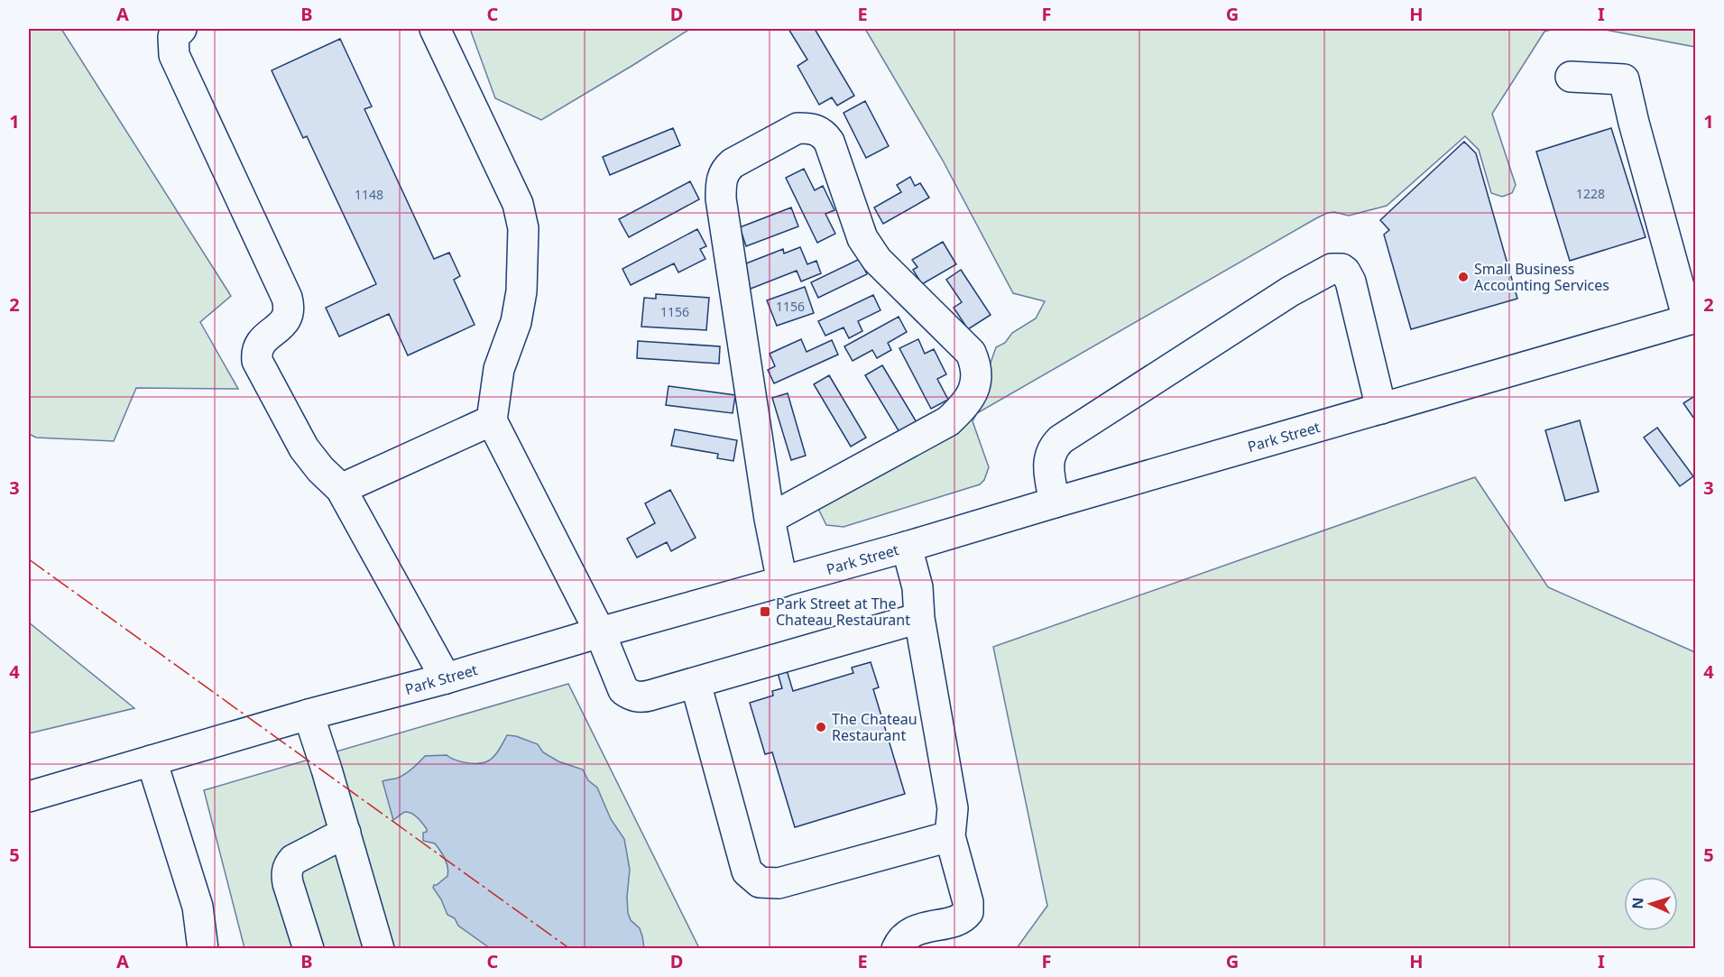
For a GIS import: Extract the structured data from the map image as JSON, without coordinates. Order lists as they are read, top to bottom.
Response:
{
  "streets": {
    "main road": ["Park Street"]
  },
  "places": {
    "other": ["Small Business Accounting Services", "The Chateau Restaurant"],
    "transit": ["Park Street at The Chateau Restaurant"]
  },
  "house_numbers": [
    "1228",
    "1148",
    "1156",
    "1156"
  ],
  "north": "left",
  "grid": {
    "columns": [
      "A",
      "B",
      "C",
      "D",
      "E",
      "F",
      "G",
      "H",
      "I"
    ],
    "rows": [
      "1",
      "2",
      "3",
      "4",
      "5"
    ]
  }
}
